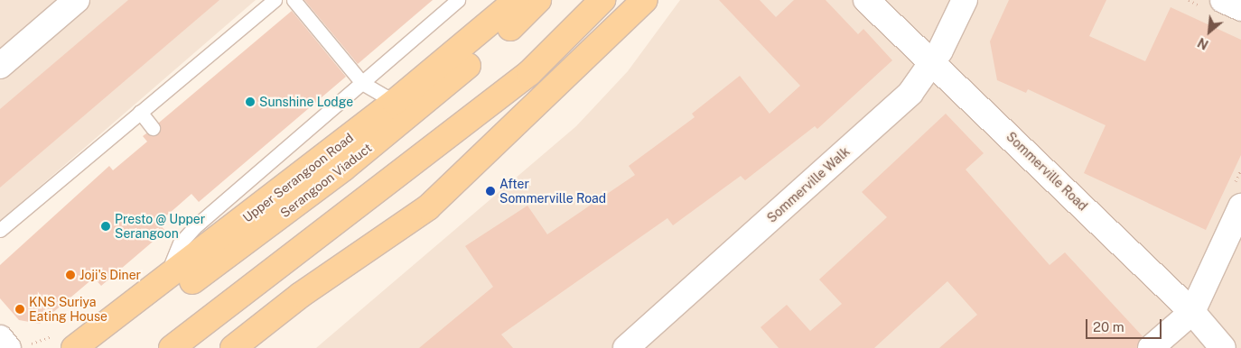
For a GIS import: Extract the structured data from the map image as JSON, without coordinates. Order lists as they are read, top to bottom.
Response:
{
  "streets": {
    "main road": ["Upper Serangoon Road", "Serangoon Viaduct"],
    "street": ["Sommerville Road", "Sommerville Walk"]
  },
  "crossings": [
    ["Sommerville Road", "Sommerville Walk"]
  ],
  "places": [
    "Sunshine Lodge",
    "After Sommerville Road",
    "Presto @ Upper Serangoon",
    "Joji's Diner",
    "KNS Suriya Eating House"
  ],
  "scale_bar": "20 m",
  "north": "bottom left"
}
